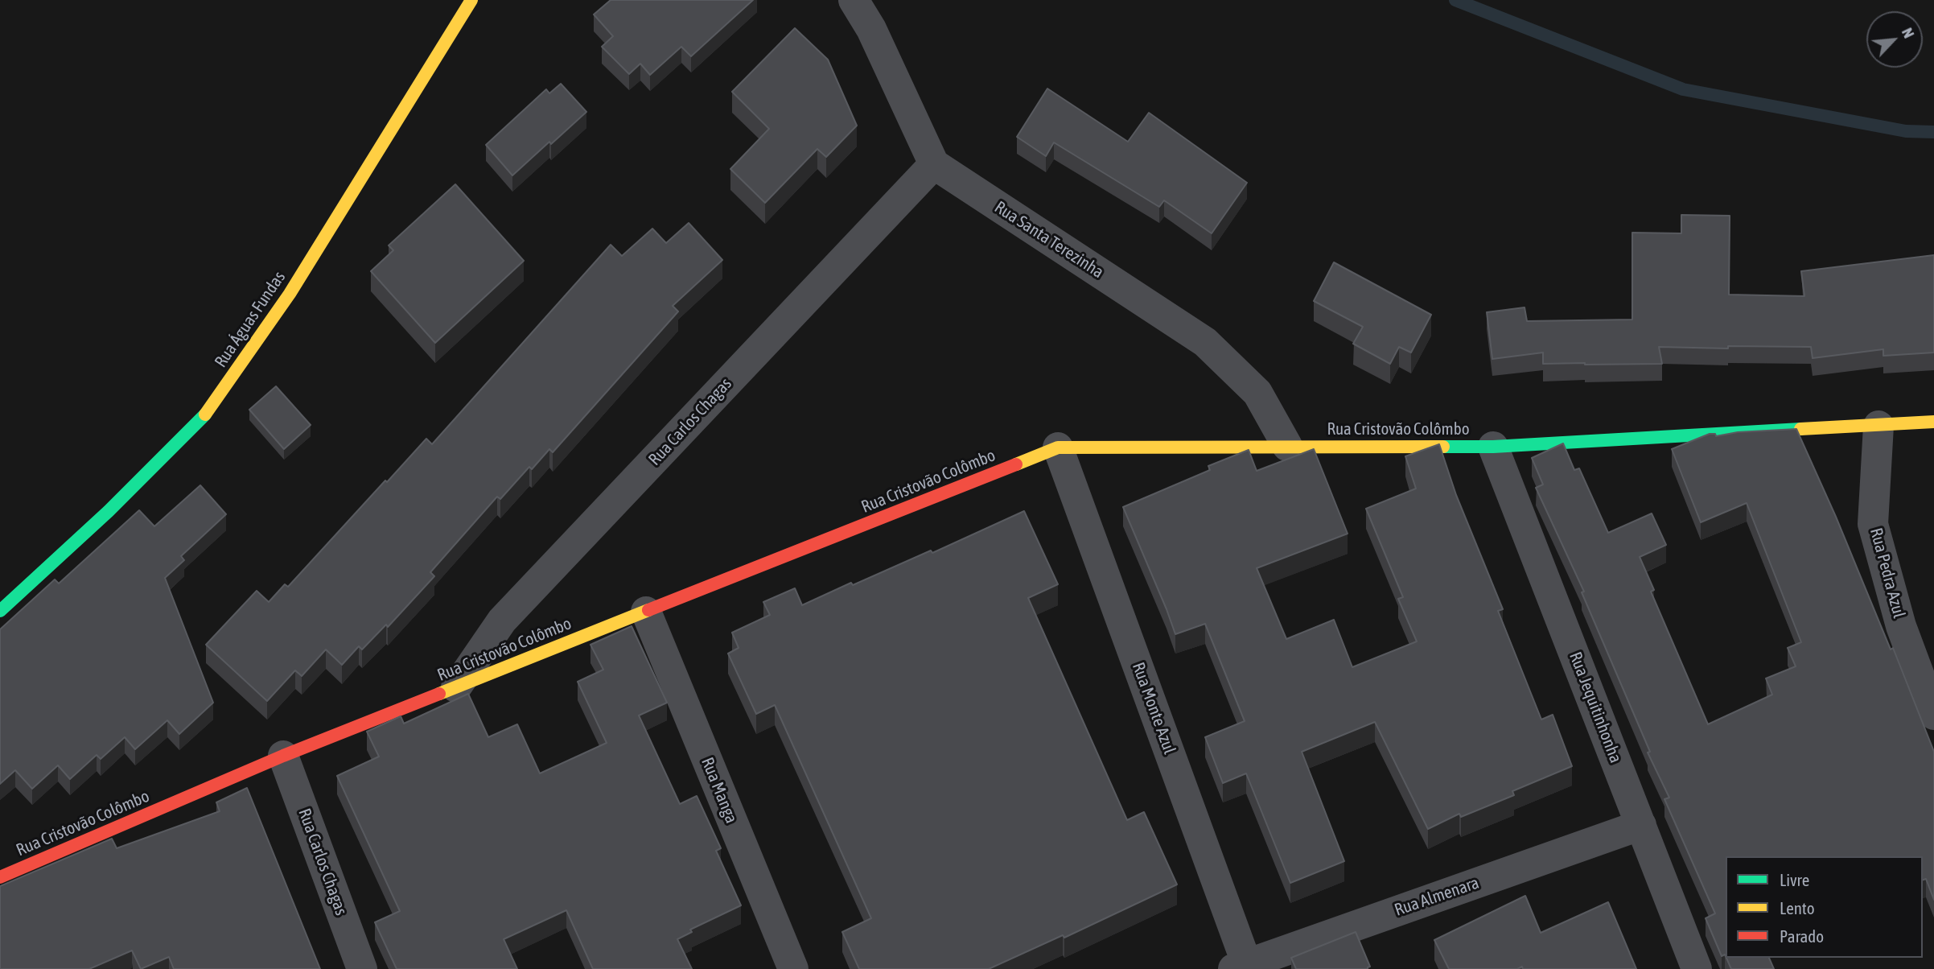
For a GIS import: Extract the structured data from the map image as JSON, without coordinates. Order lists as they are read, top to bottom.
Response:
{
  "streets": {
    "street": [
      "Rua Santa Terezinha",
      "Rua Águas Fundas",
      "Rua Carlos Chagas",
      "Rua Cristovão Colômbo",
      "Rua Pedra Azul",
      "Rua Jequitinhonha",
      "Rua Monte Azul",
      "Rua Manga",
      "Rua Almenara"
    ]
  },
  "crossings": [
    ["Rua Santa Terezinha", "Rua Carlos Chagas"],
    ["Rua Santa Terezinha", "Rua Cristovão Colômbo"],
    ["Rua Carlos Chagas", "Rua Cristovão Colômbo"],
    ["Rua Cristovão Colômbo", "Rua Pedra Azul"],
    ["Rua Cristovão Colômbo", "Rua Jequitinhonha"],
    ["Rua Cristovão Colômbo", "Rua Monte Azul"],
    ["Rua Cristovão Colômbo", "Rua Manga"],
    ["Rua Jequitinhonha", "Rua Almenara"],
    ["Rua Monte Azul", "Rua Almenara"]
  ],
  "legend": ["Livre", "Lento", "Parado"],
  "north": "top right"
}
